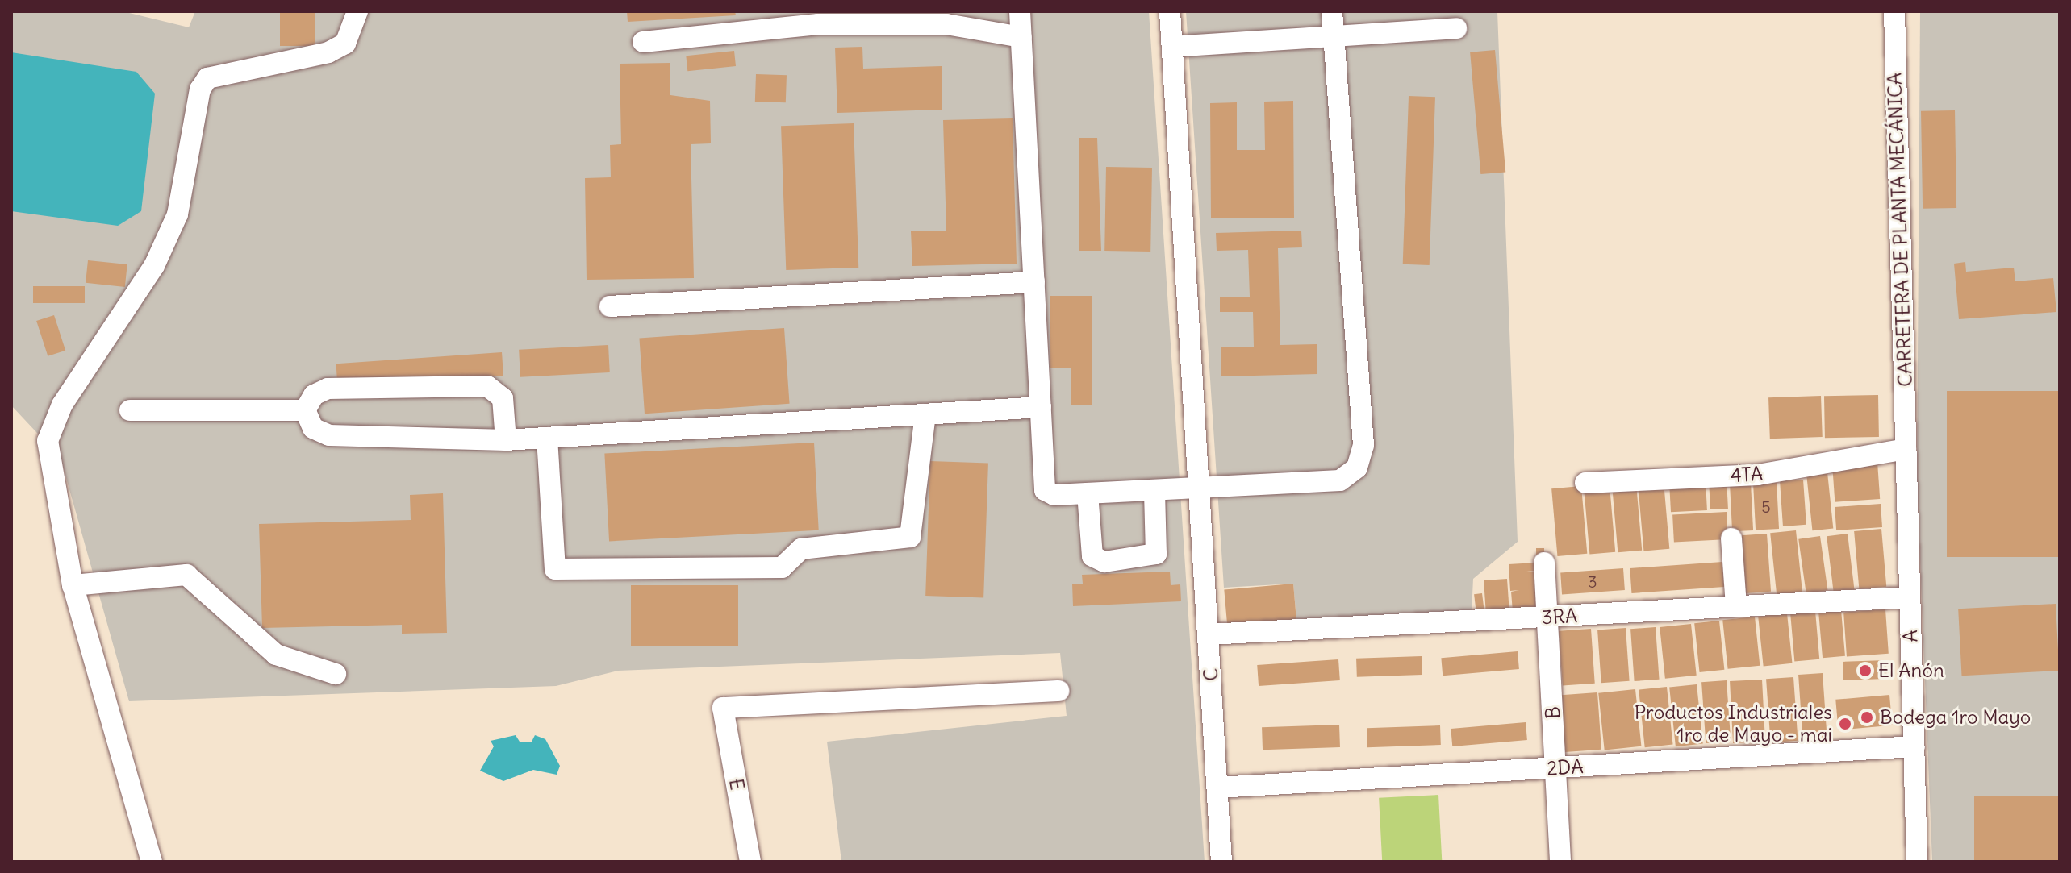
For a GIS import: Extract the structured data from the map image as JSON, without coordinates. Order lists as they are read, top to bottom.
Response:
{
  "streets": {
    "street": [
      "CARRETERA DE PLANTA MECÁNICA",
      "4TA",
      "3RA",
      "A",
      "C",
      "B",
      "2DA",
      "E"
    ]
  },
  "crossings": [
    ["CARRETERA DE PLANTA MECÁNICA", "4TA"],
    ["CARRETERA DE PLANTA MECÁNICA", "A"],
    ["4TA", "A"],
    ["3RA", "A"],
    ["3RA", "C"],
    ["3RA", "B"],
    ["A", "2DA"],
    ["C", "2DA"],
    ["B", "2DA"]
  ],
  "places": ["El Anón", "Bodega 1ro Mayo", "Productos Industriales 1ro de Mayo - mai"],
  "house_numbers": ["5", "3"]
}
